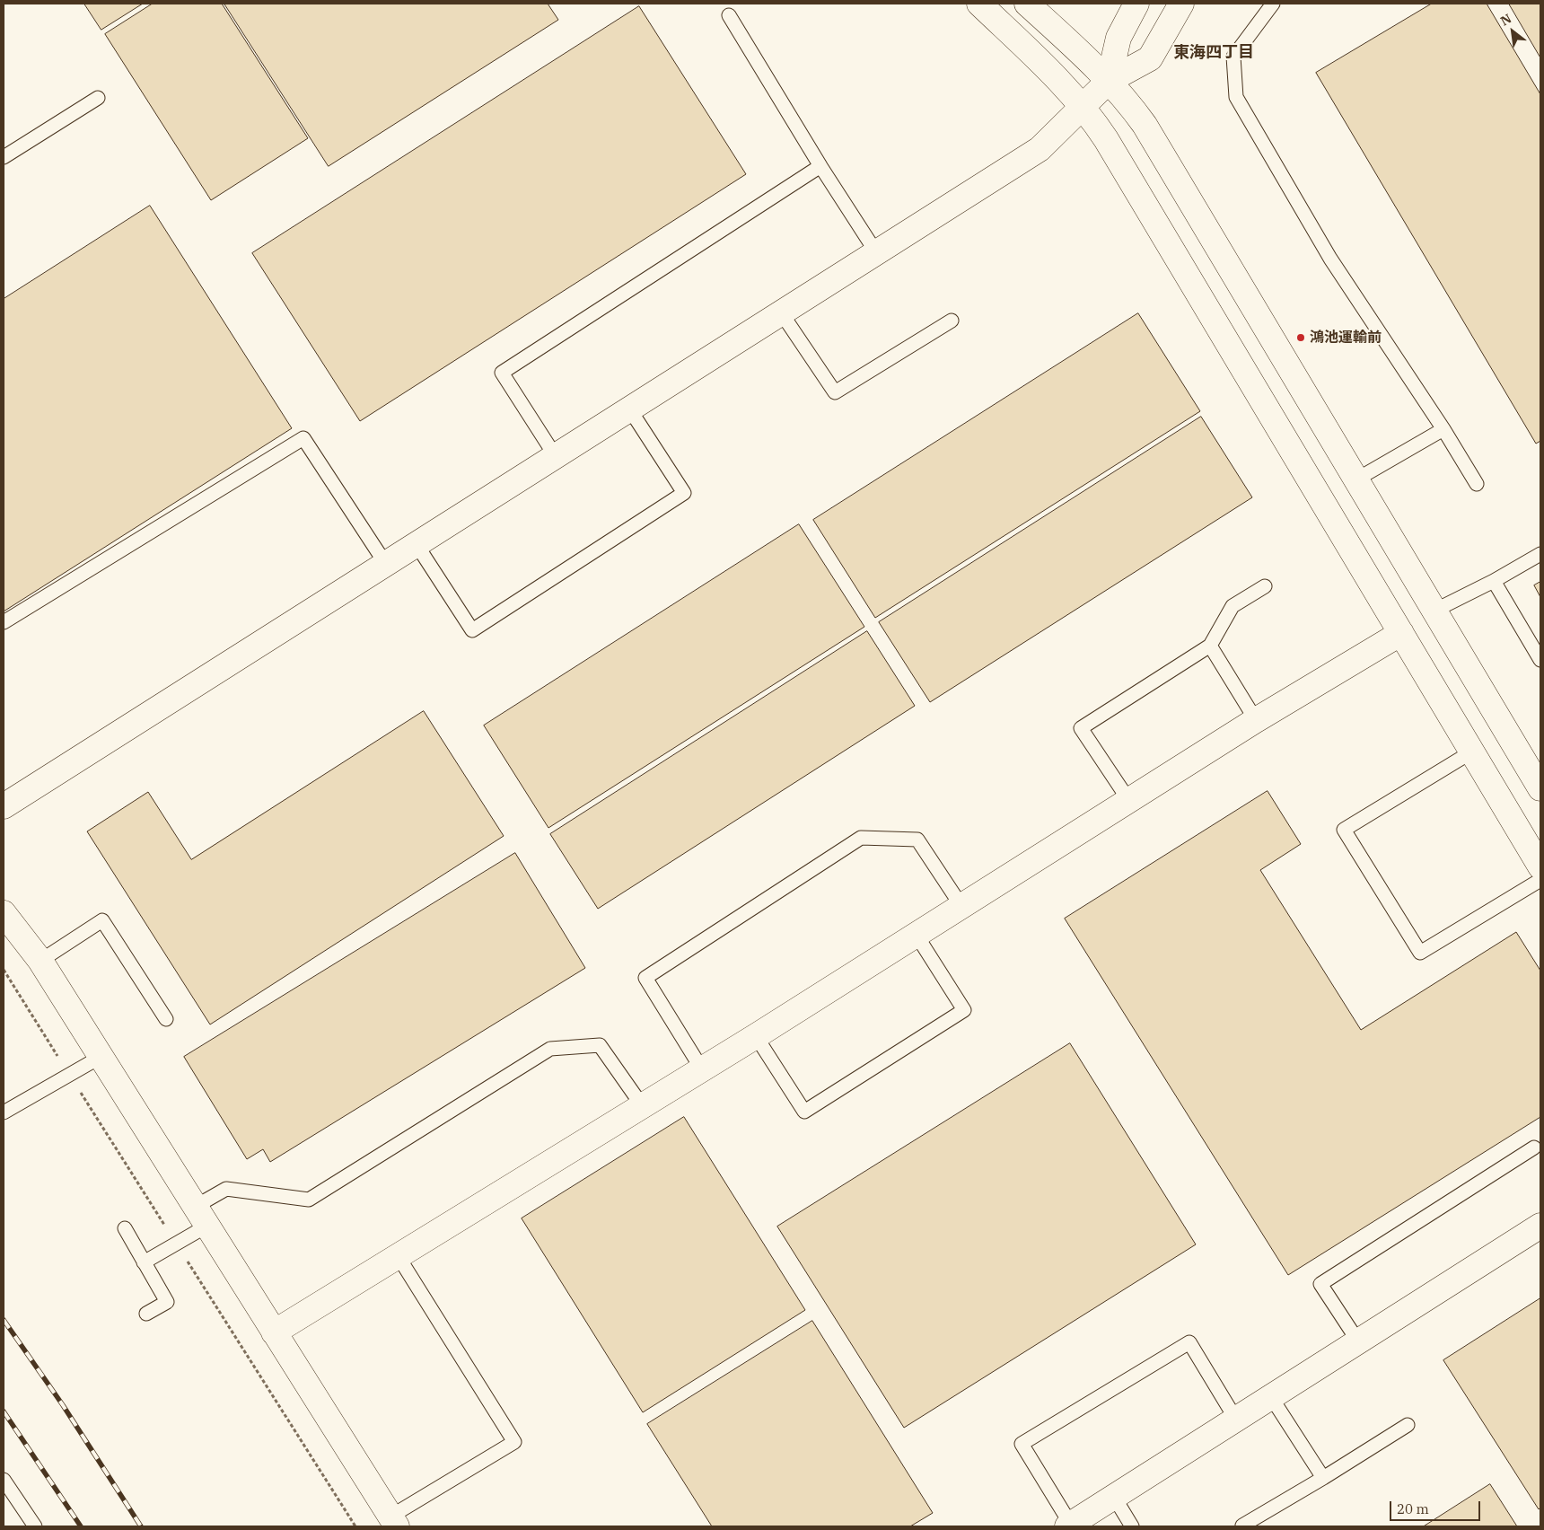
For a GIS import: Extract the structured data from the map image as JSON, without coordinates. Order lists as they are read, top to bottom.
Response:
{
  "districts": ["東海四丁目"],
  "places": ["鴻池運輸前"],
  "scale_bar": "20 m",
  "north": "top left"
}
